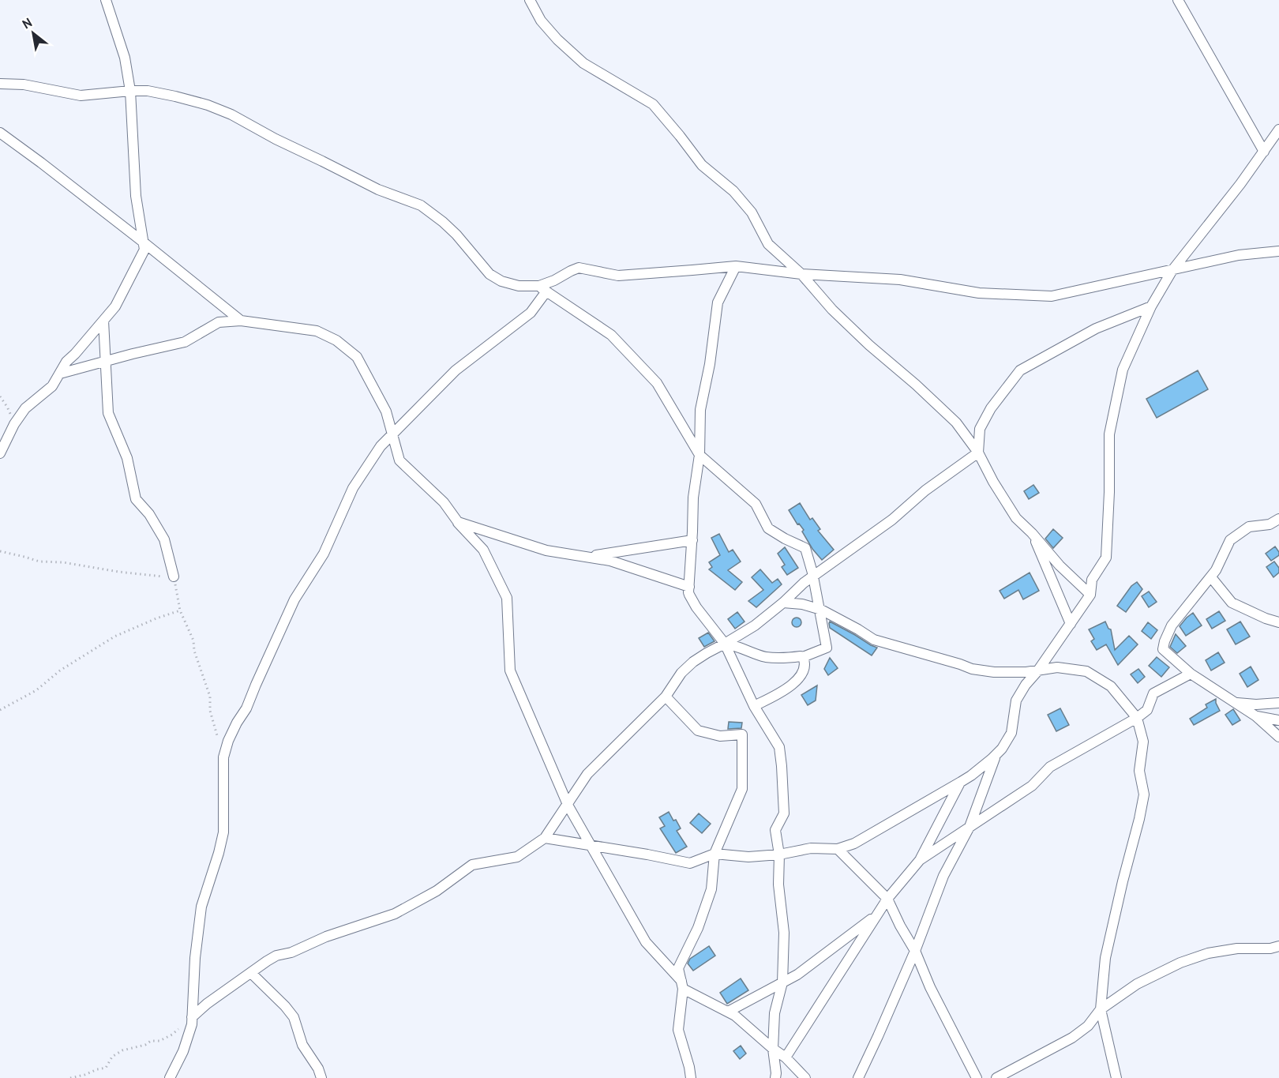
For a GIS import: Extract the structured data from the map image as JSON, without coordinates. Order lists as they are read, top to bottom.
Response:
{
  "north": "top left"
}
